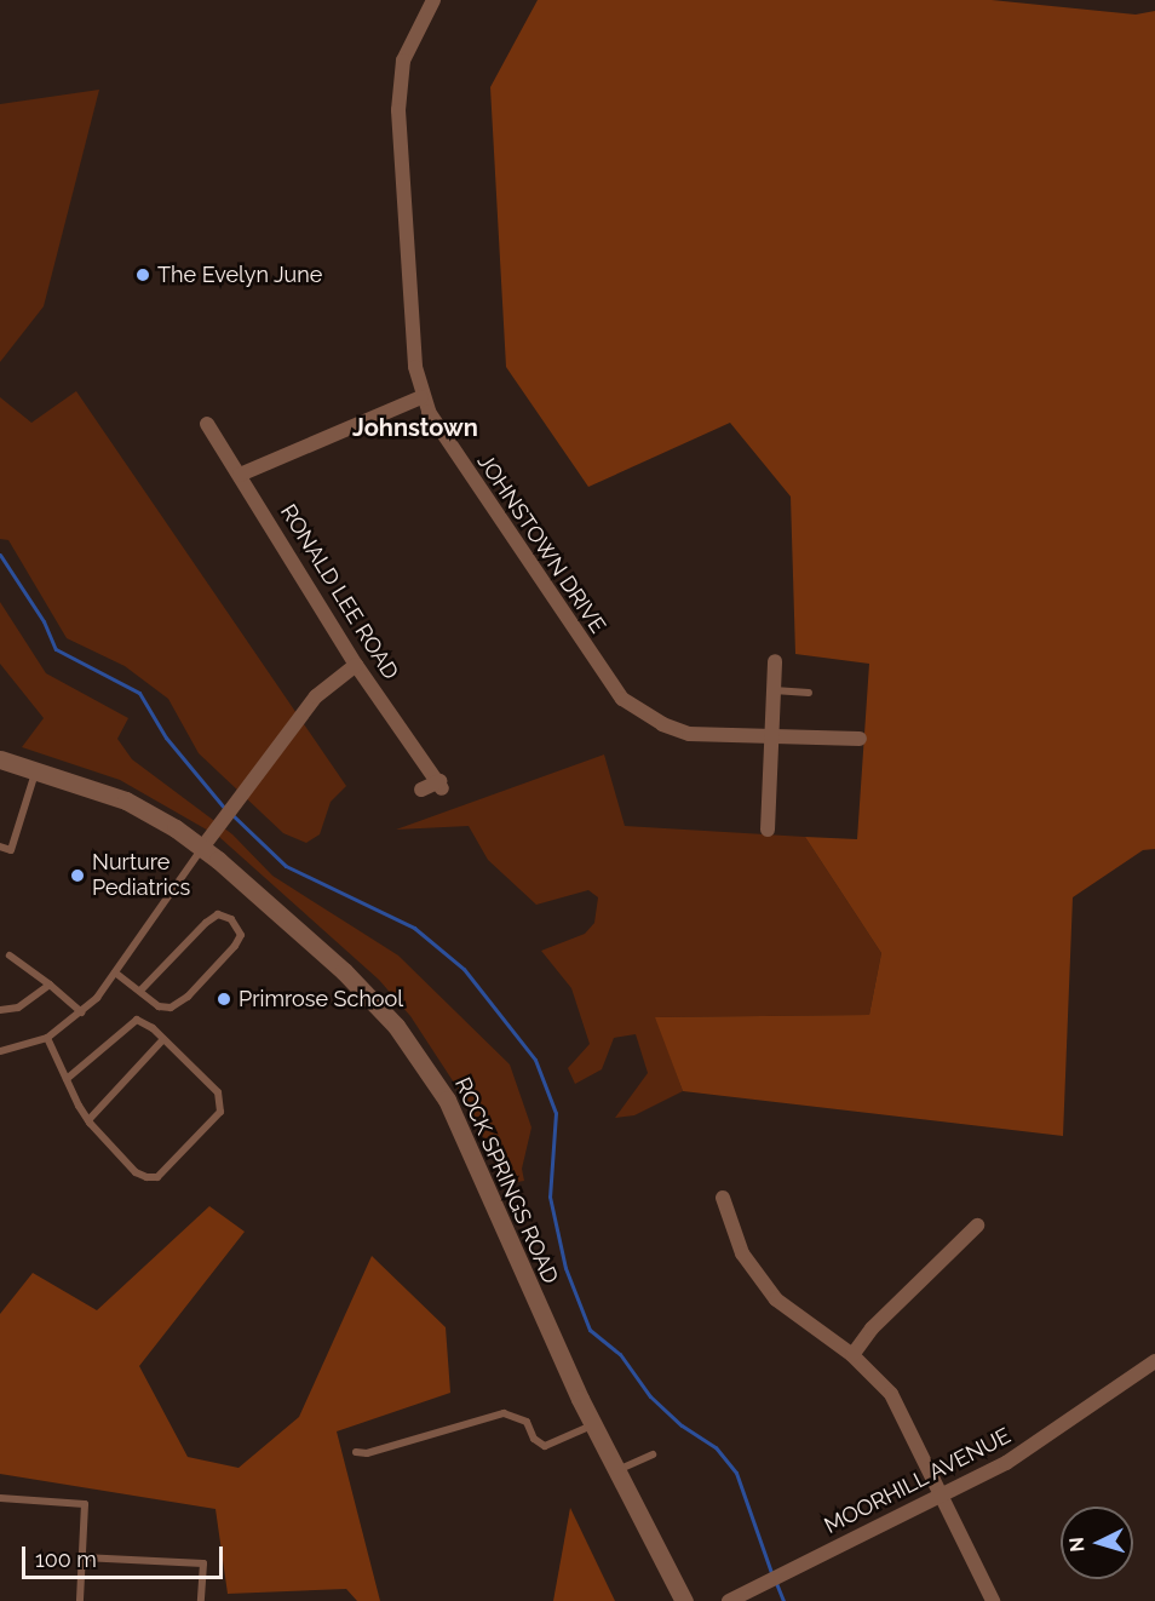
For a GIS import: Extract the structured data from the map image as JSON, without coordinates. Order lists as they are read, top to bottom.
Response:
{
  "streets": {
    "street": [
      "JOHNSTOWN DRIVE",
      "RONALD LEE ROAD",
      "ROCK SPRINGS ROAD",
      "MOORHILL AVENUE"
    ]
  },
  "districts": ["Johnstown"],
  "places": ["The Evelyn June", "Nurture Pediatrics", "Primrose School"],
  "scale_bar": "100 m",
  "north": "left"
}
